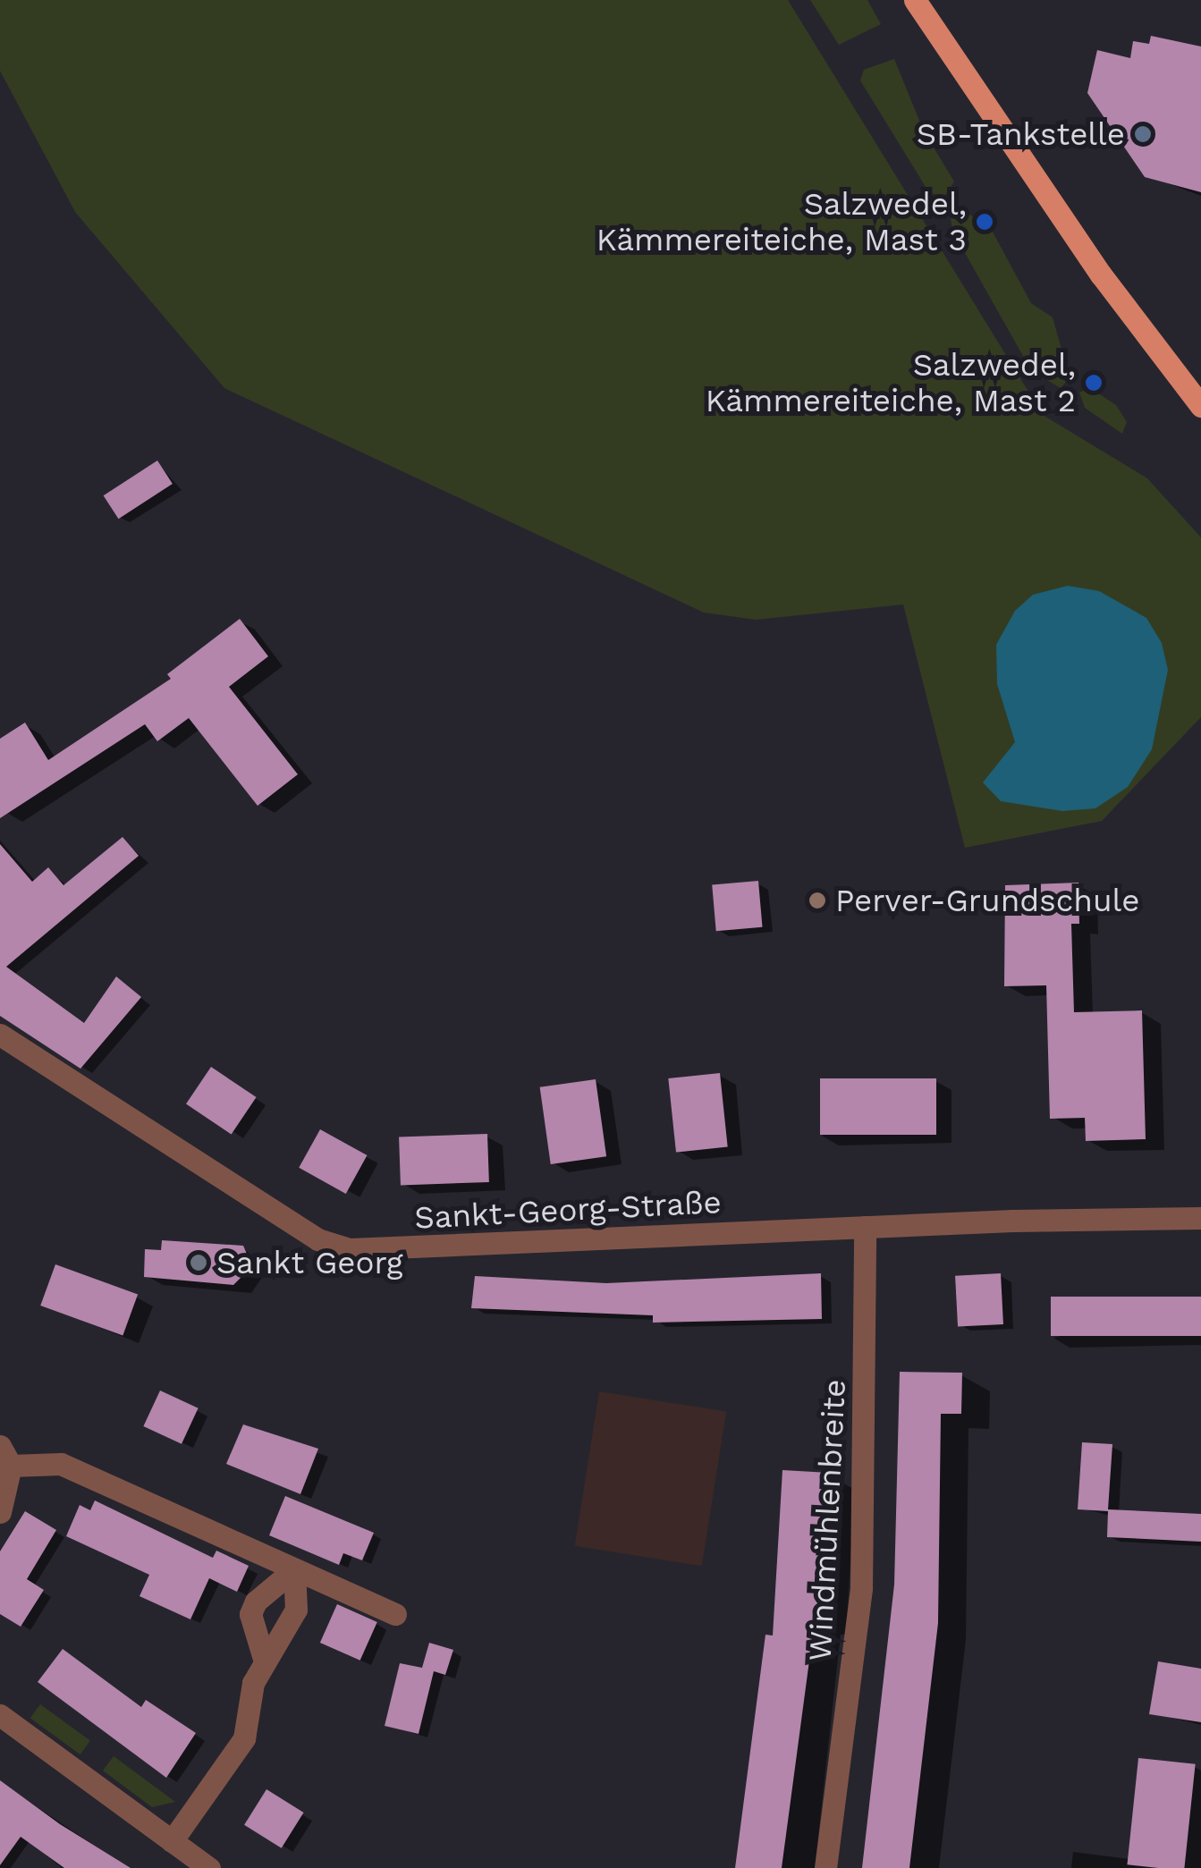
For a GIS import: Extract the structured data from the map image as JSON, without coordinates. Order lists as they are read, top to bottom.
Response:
{
  "streets": {
    "street": ["Sankt-Georg-Straße", "Windmühlenbreite"]
  },
  "crossings": [
    ["Sankt-Georg-Straße", "Windmühlenbreite"]
  ],
  "places": [
    "SB-Tankstelle",
    "Salzwedel, Kämmereiteiche, Mast 3",
    "Salzwedel, Kämmereiteiche, Mast 2",
    "Perver-Grundschule",
    "Sankt Georg"
  ]
}
